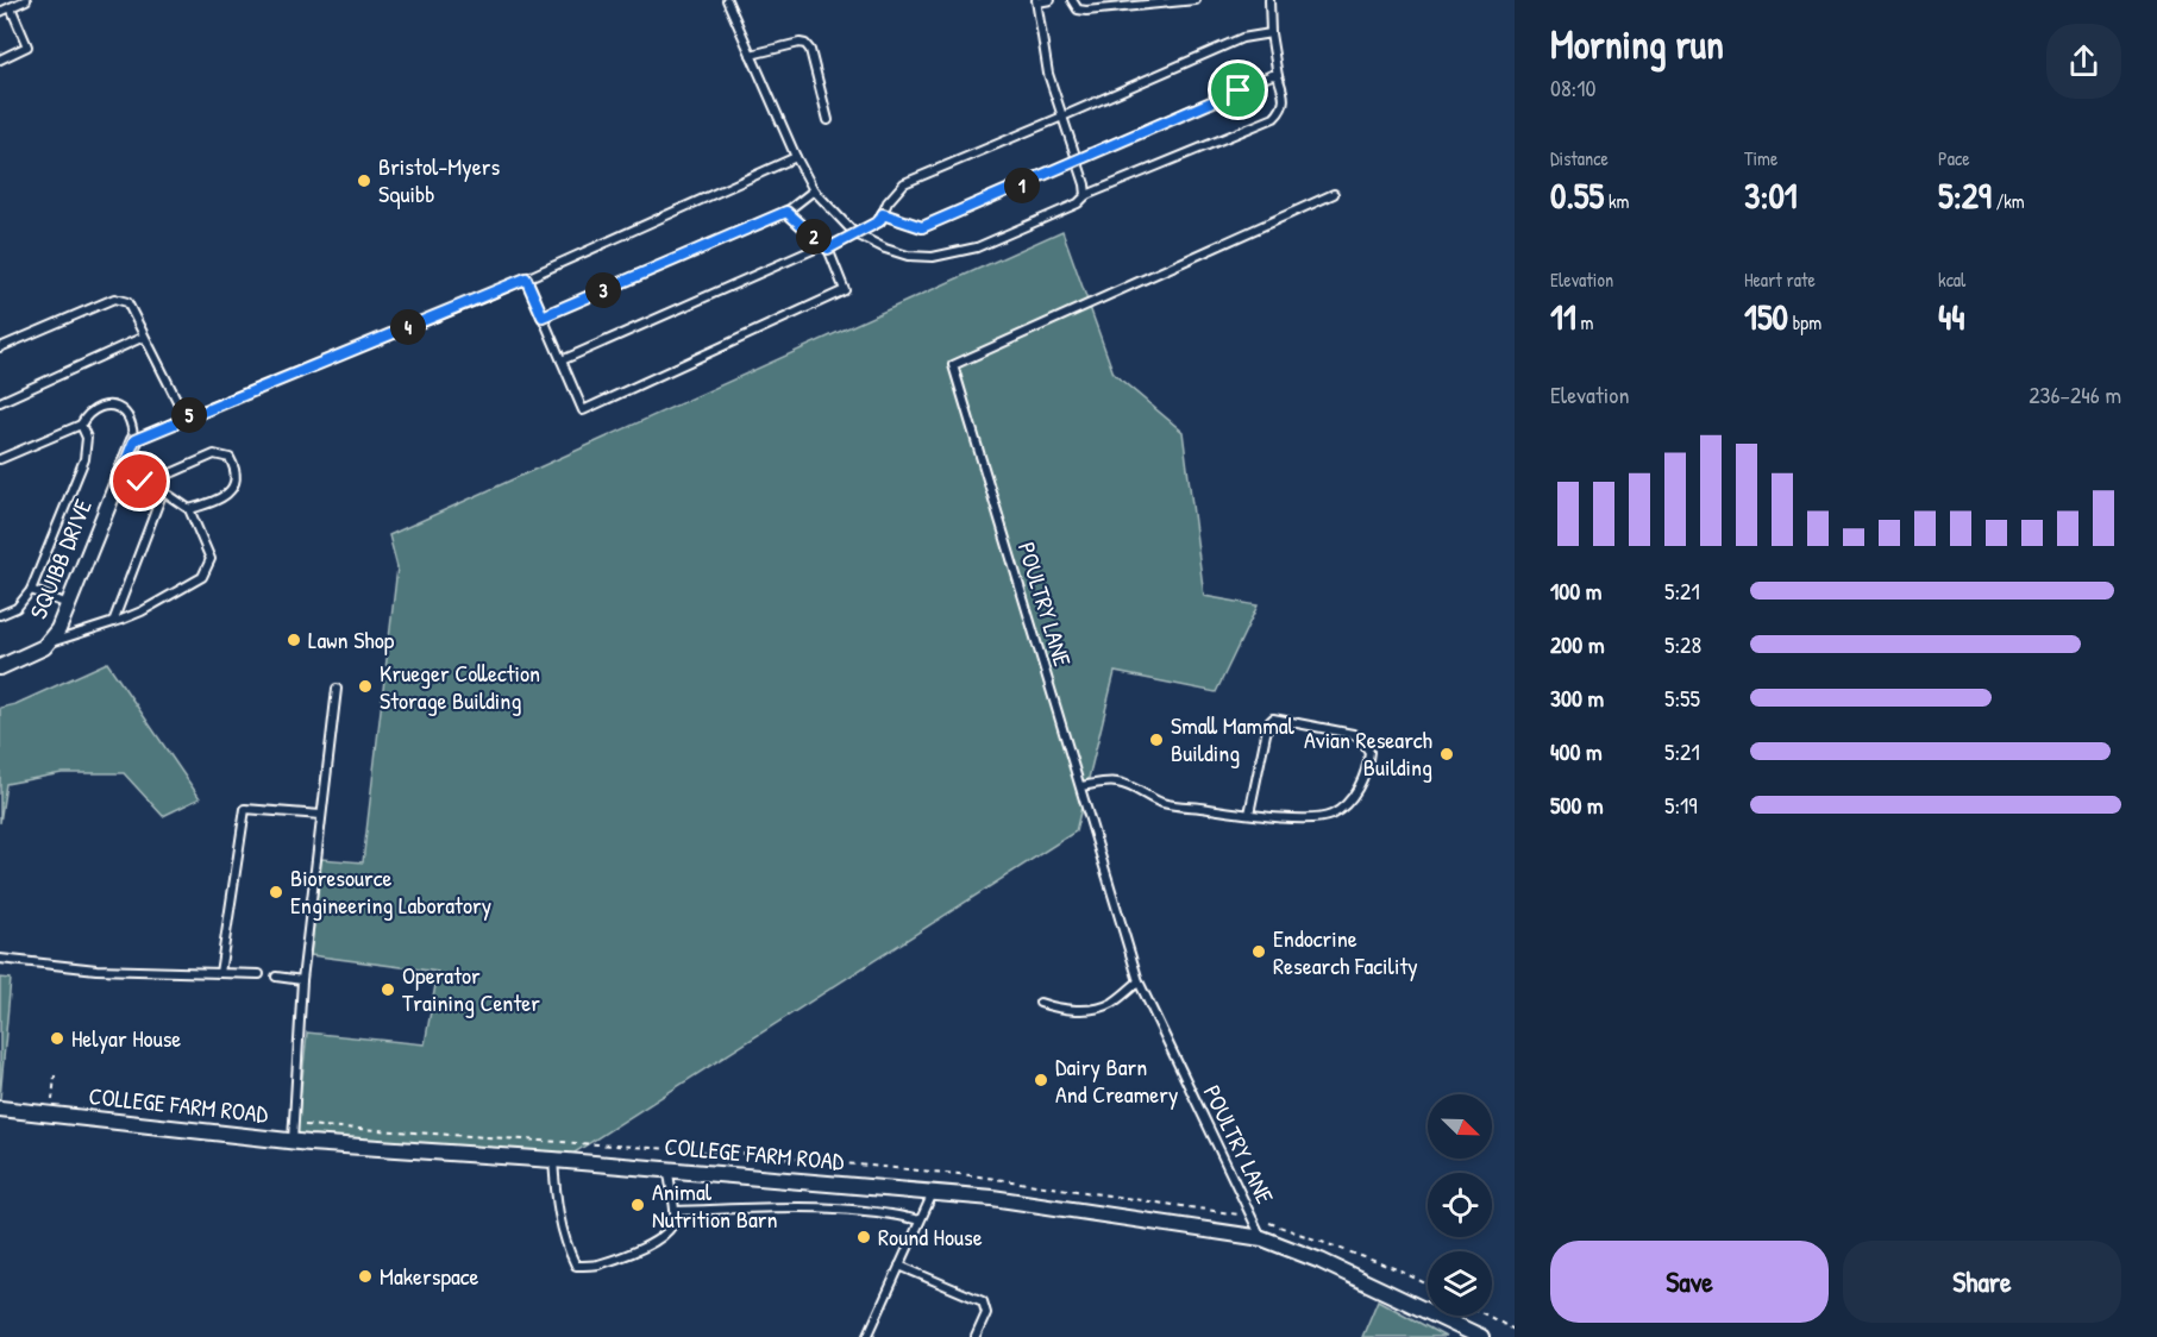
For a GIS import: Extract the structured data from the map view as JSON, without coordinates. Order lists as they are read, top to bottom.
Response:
{
  "streets": {
    "street": ["SQUIBB DRIVE", "COLLEGE FARM ROAD"],
    "lane": ["POULTRY LANE"]
  },
  "crossings": [
    ["POULTRY LANE", "COLLEGE FARM ROAD"]
  ],
  "places": [
    "Bristol-Myers Squibb",
    "Lawn Shop",
    "Krueger Collection Storage Building",
    "Small Mammal Building",
    "Avian Research Building",
    "Bioresource Engineering Laboratory",
    "Endocrine Research Facility",
    "Operator Training Center",
    "Helyar House",
    "Dairy Barn And Creamery",
    "Animal Nutrition Barn",
    "Round House",
    "Makerspace"
  ],
  "north": "bottom right",
  "page": {
    "heading": ["Morning run", "08:10"],
    "stats": [
      ["Distance", "0.55 km"],
      ["Time", "3:01"],
      ["Pace", "5:29 /km"],
      ["Elevation", "11 m"],
      ["Heart rate", "150 bpm"],
      ["kcal", "44"]
    ],
    "pins": [
      "1",
      "2",
      "3",
      "4",
      "5"
    ],
    "chart": ["Elevation", "236–246 m"],
    "list": [
      {
        "name": "100 m",
        "note": "5:21"
      },
      {
        "name": "200 m",
        "note": "5:28"
      },
      {
        "name": "300 m",
        "note": "5:55"
      },
      {
        "name": "400 m",
        "note": "5:21"
      },
      {
        "name": "500 m",
        "note": "5:19"
      }
    ],
    "buttons": ["Save", "Share"]
  }
}
